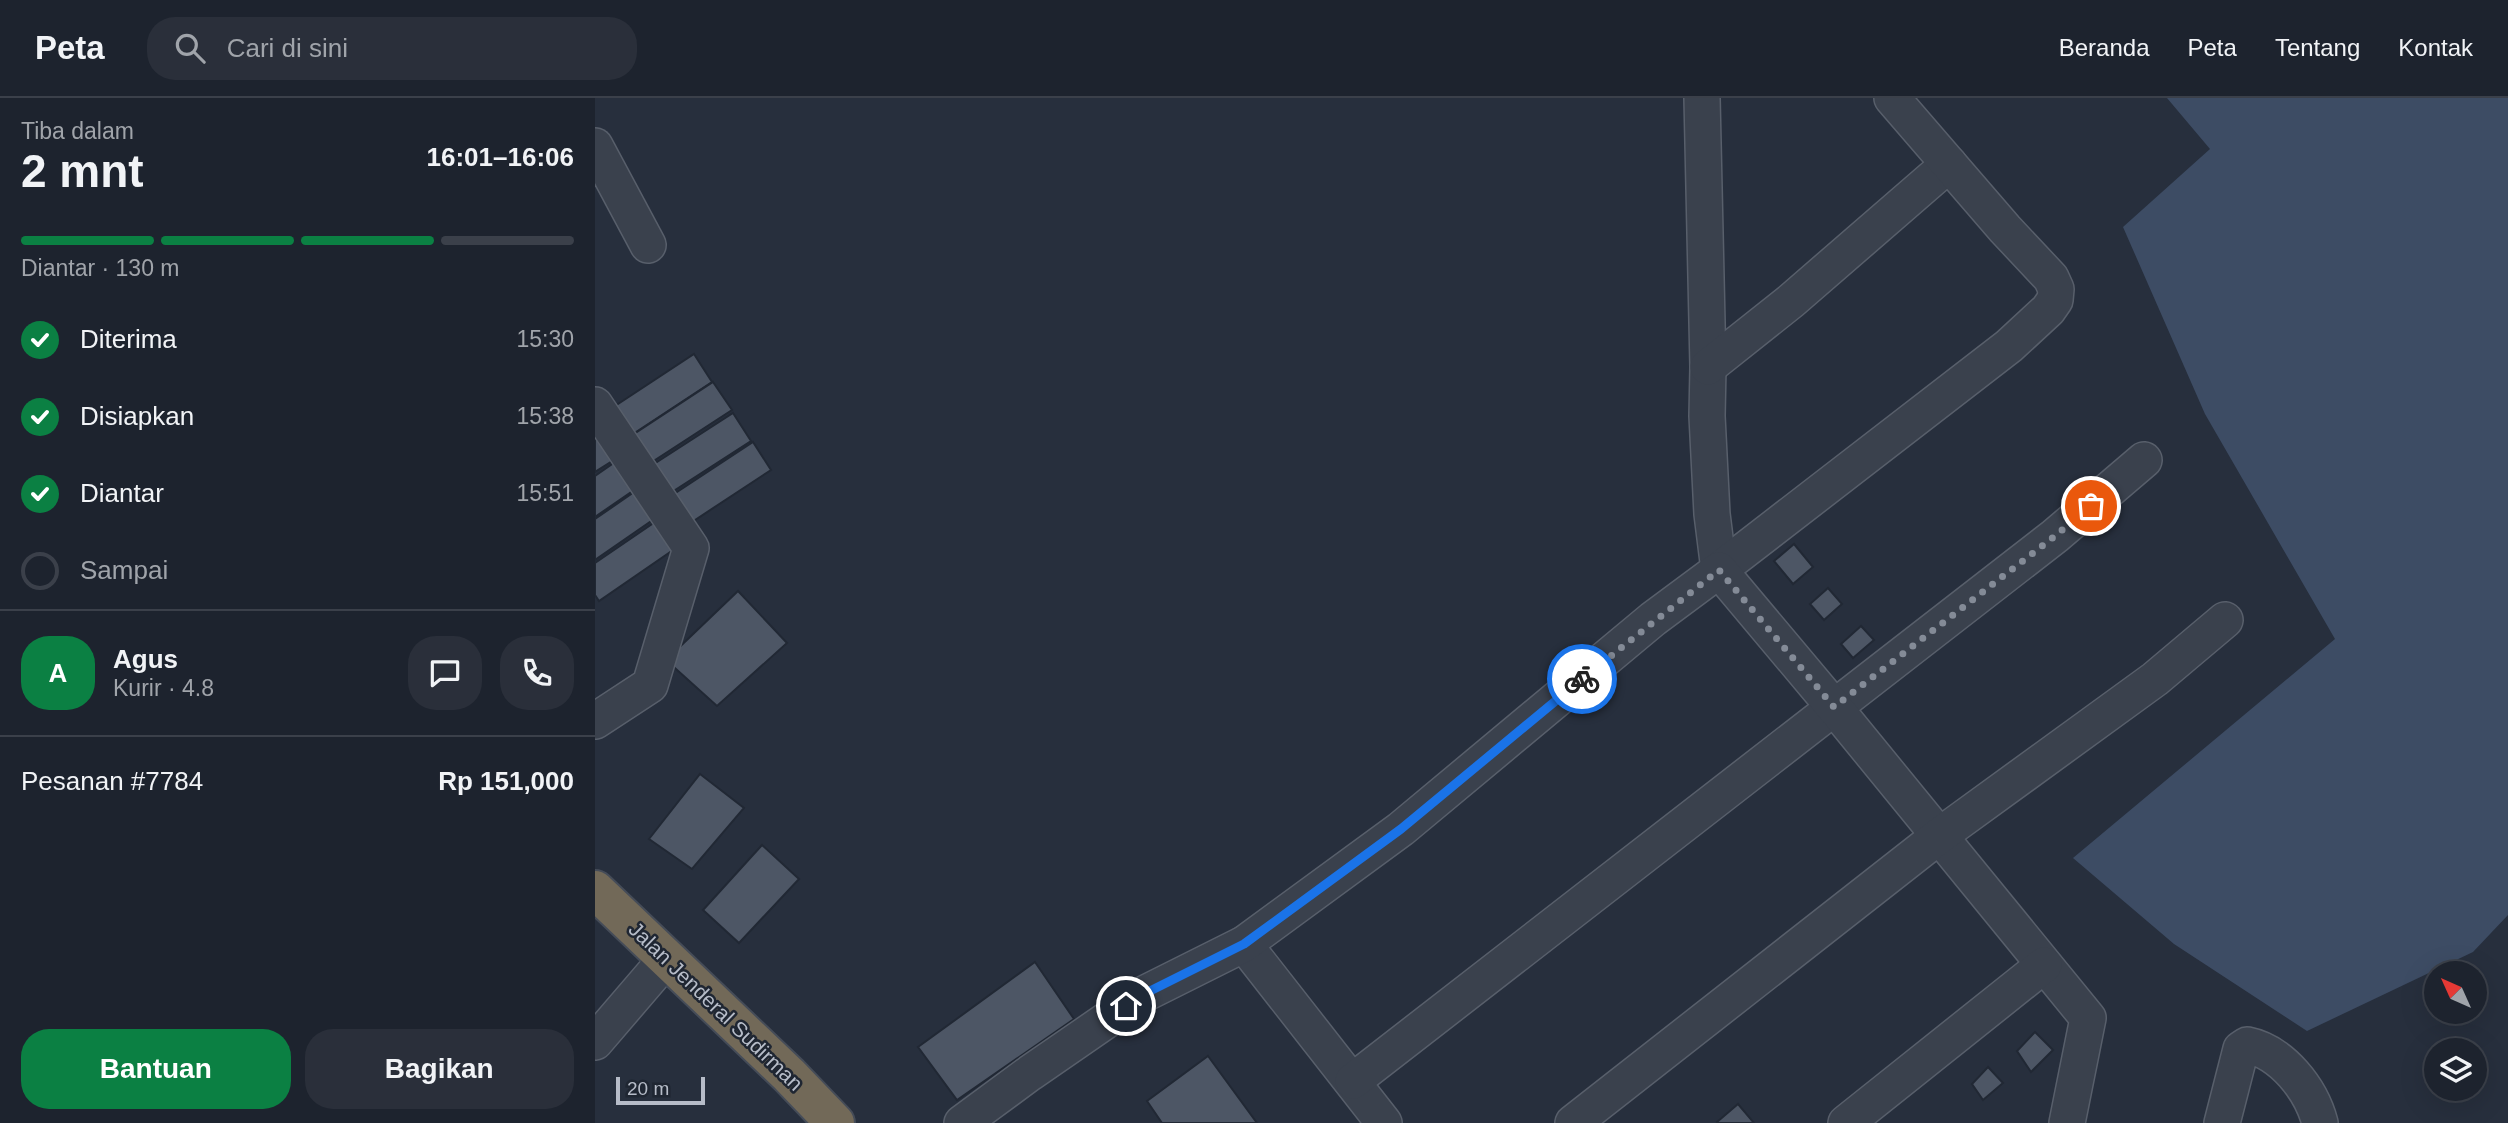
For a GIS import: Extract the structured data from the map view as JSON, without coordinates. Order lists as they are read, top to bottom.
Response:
{
  "streets": {
    "highway": ["Jalan Jenderal Sudirman"]
  },
  "scale_bar": "20 m",
  "north": "top left",
  "page": {
    "header": "Peta",
    "search": "Cari di sini",
    "nav": [
      "Beranda",
      "Peta",
      "Tentang",
      "Kontak"
    ],
    "heading": ["2 mnt", "Tiba dalam", "16:01–16:06"],
    "panel": [
      "Agus",
      "Kurir · 4.8",
      "Pesanan #7784",
      "Rp 151,000"
    ],
    "bar": "Diantar · 130 m",
    "list": [
      ["Diterima", "15:30"],
      ["Disiapkan", "15:38"],
      ["Diantar", "15:51"],
      "Sampai"
    ],
    "round": "A",
    "buttons": ["Bantuan", "Bagikan"],
    "scale": "20 m"
  }
}
